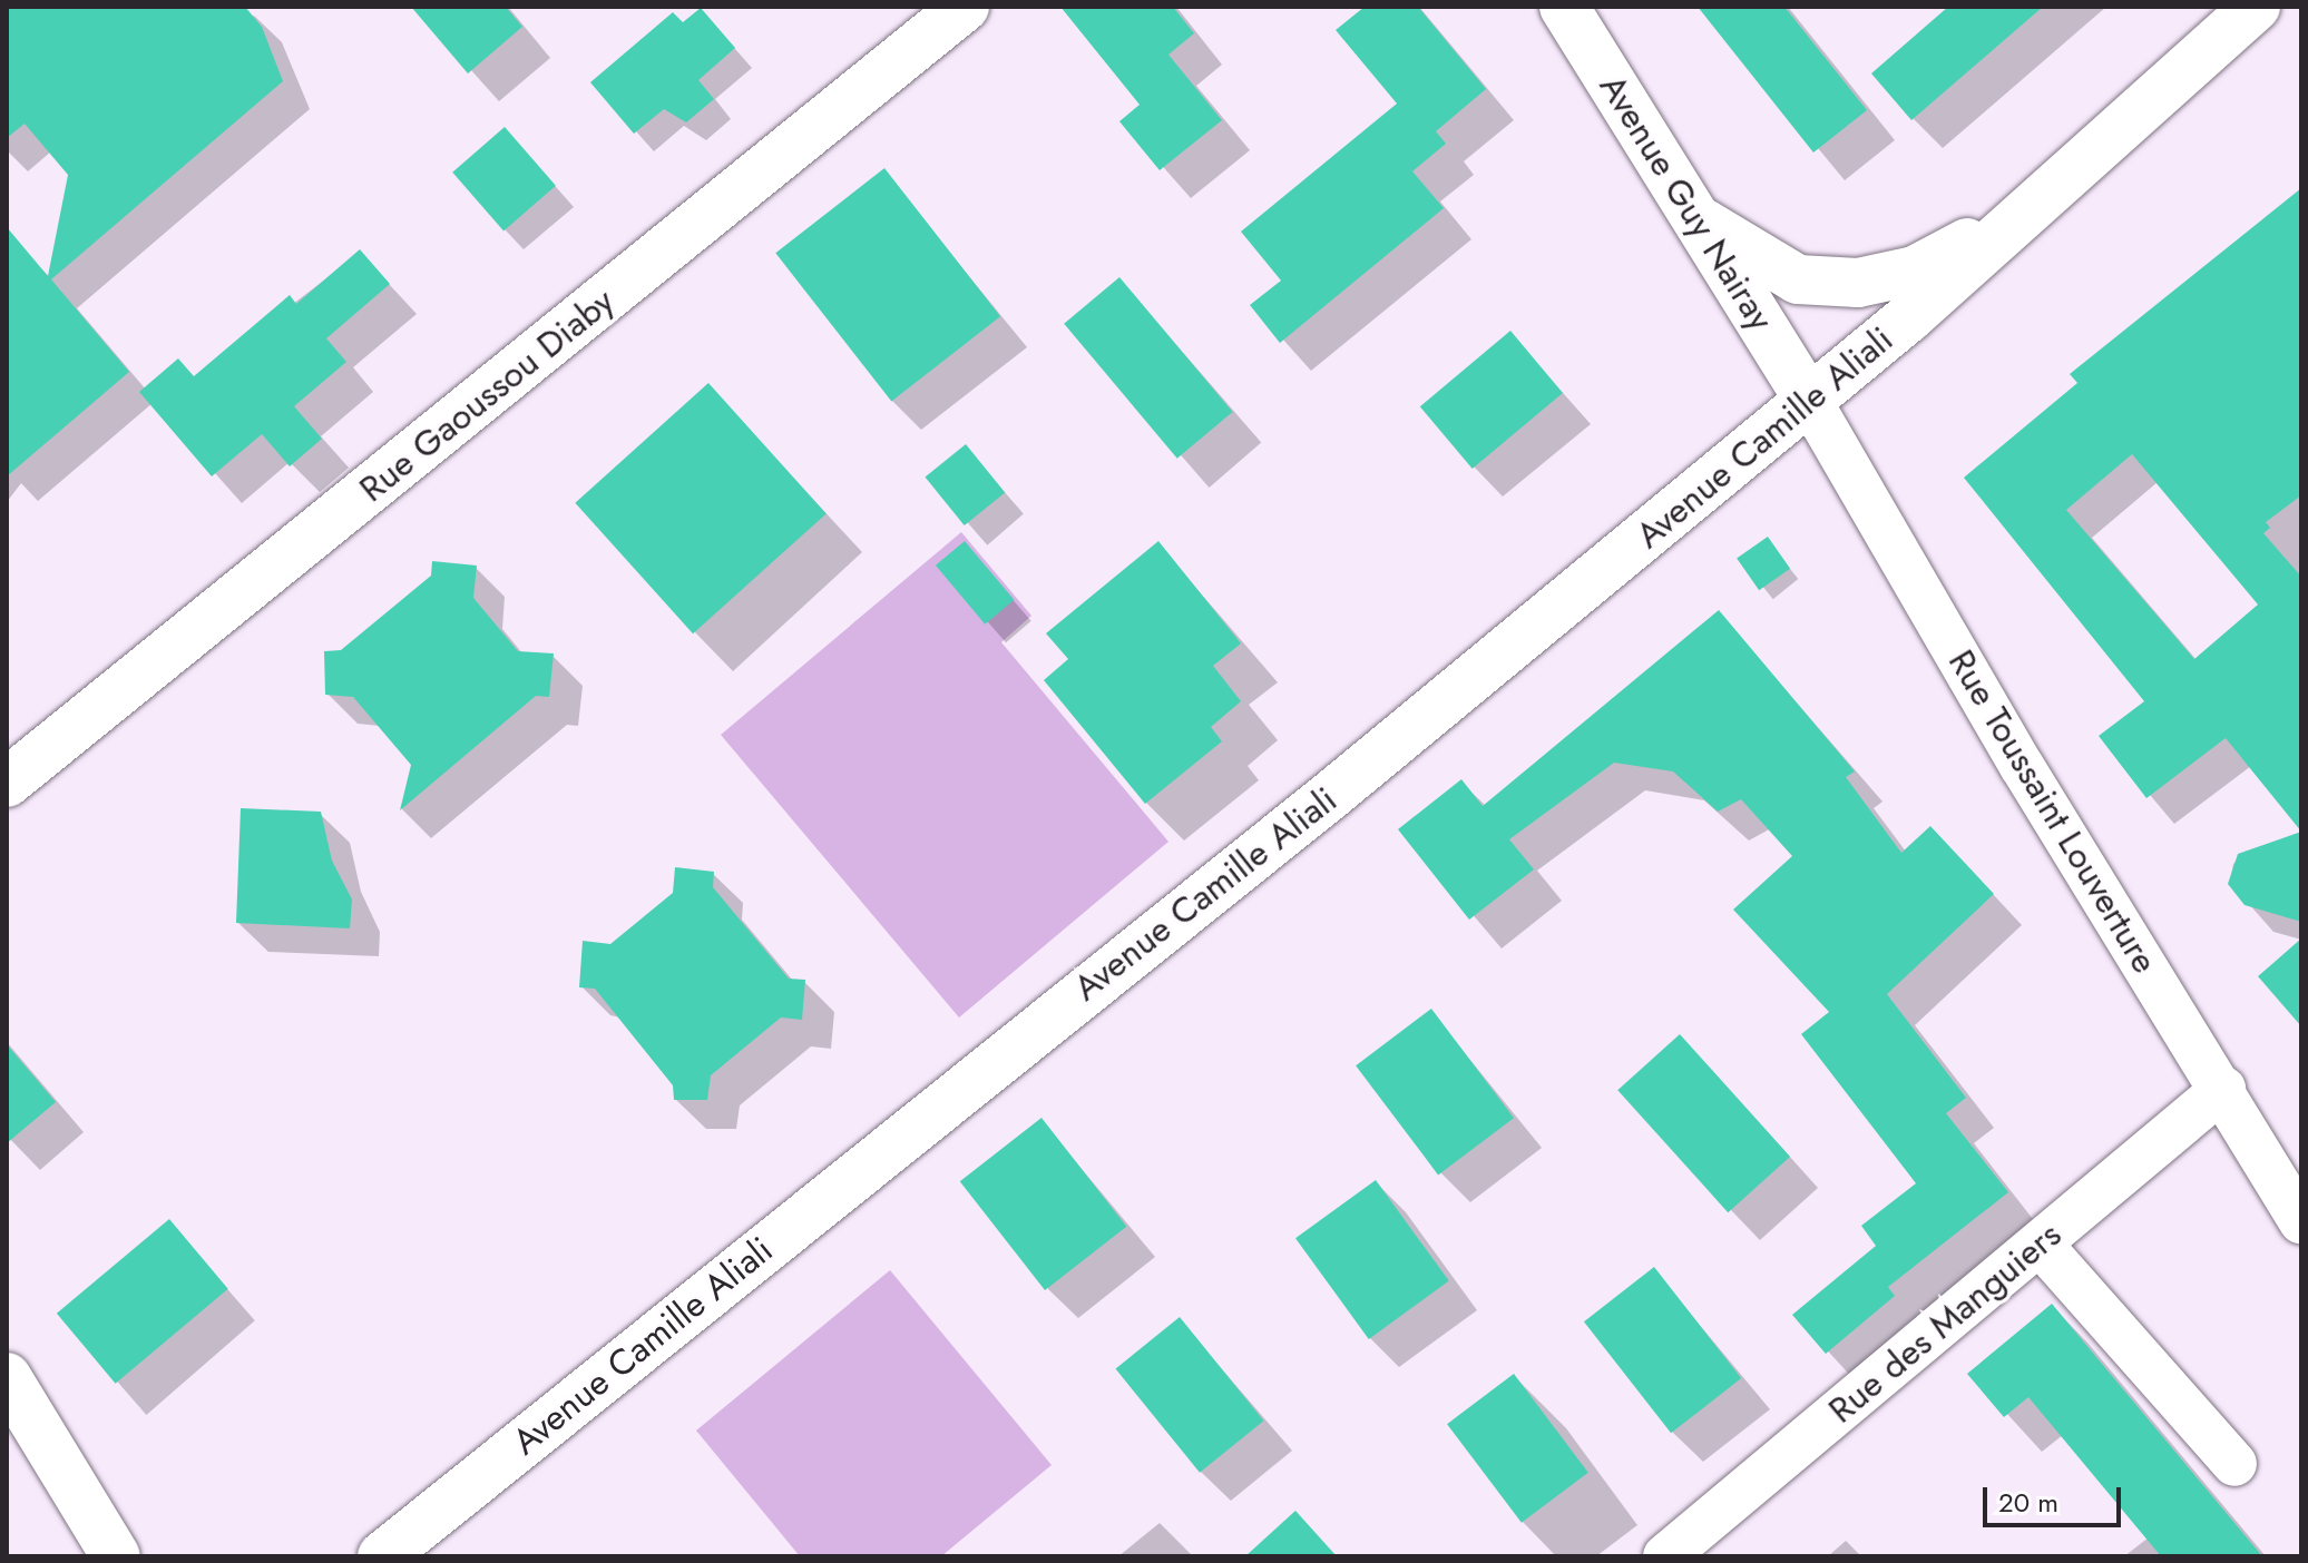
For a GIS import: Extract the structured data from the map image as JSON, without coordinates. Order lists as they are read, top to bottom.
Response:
{
  "streets": {
    "main road": ["Avenue Guy Nairay", "Rue Gaoussou Diaby", "Avenue Camille Aliali"],
    "street": ["Rue Toussaint Louverture", "Rue des Manguiers"]
  },
  "crossings": [
    ["Avenue Guy Nairay", "Avenue Camille Aliali"],
    ["Avenue Guy Nairay", "Rue Toussaint Louverture"],
    ["Avenue Camille Aliali", "Rue Toussaint Louverture"],
    ["Rue Toussaint Louverture", "Rue des Manguiers"]
  ],
  "scale_bar": "20 m"
}
